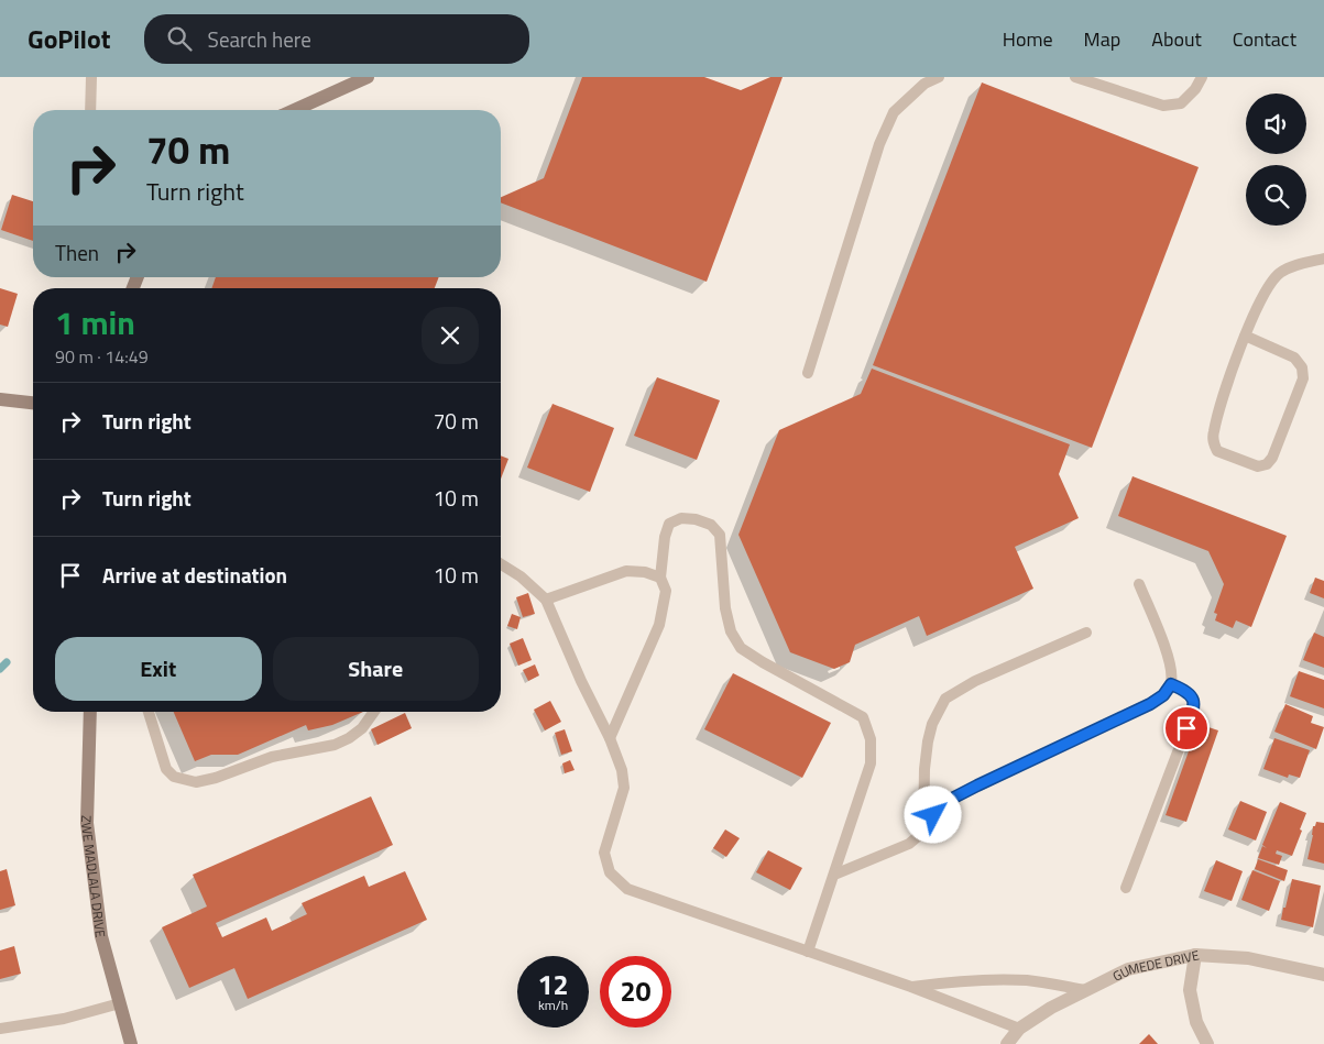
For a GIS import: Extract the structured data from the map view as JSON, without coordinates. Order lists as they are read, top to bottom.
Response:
{
  "streets": {
    "street": ["ZWE MADLALA DRIVE", "GUMEDE DRIVE"]
  },
  "page": {
    "header": "GoPilot",
    "search": "Search here",
    "nav": [
      "Home",
      "Map",
      "About",
      "Contact"
    ],
    "turn": ["70 m", "Turn right"],
    "then": "Then",
    "heading": ["1 min", "90 m · 14:49"],
    "list": [
      {
        "name": "Turn right",
        "value": "70 m"
      },
      {
        "name": "Turn right",
        "value": "10 m"
      },
      {
        "name": "Arrive at destination",
        "value": "10 m"
      }
    ],
    "buttons": ["Exit", "Share"],
    "speed": "12 km/h",
    "limit": "20"
  }
}
